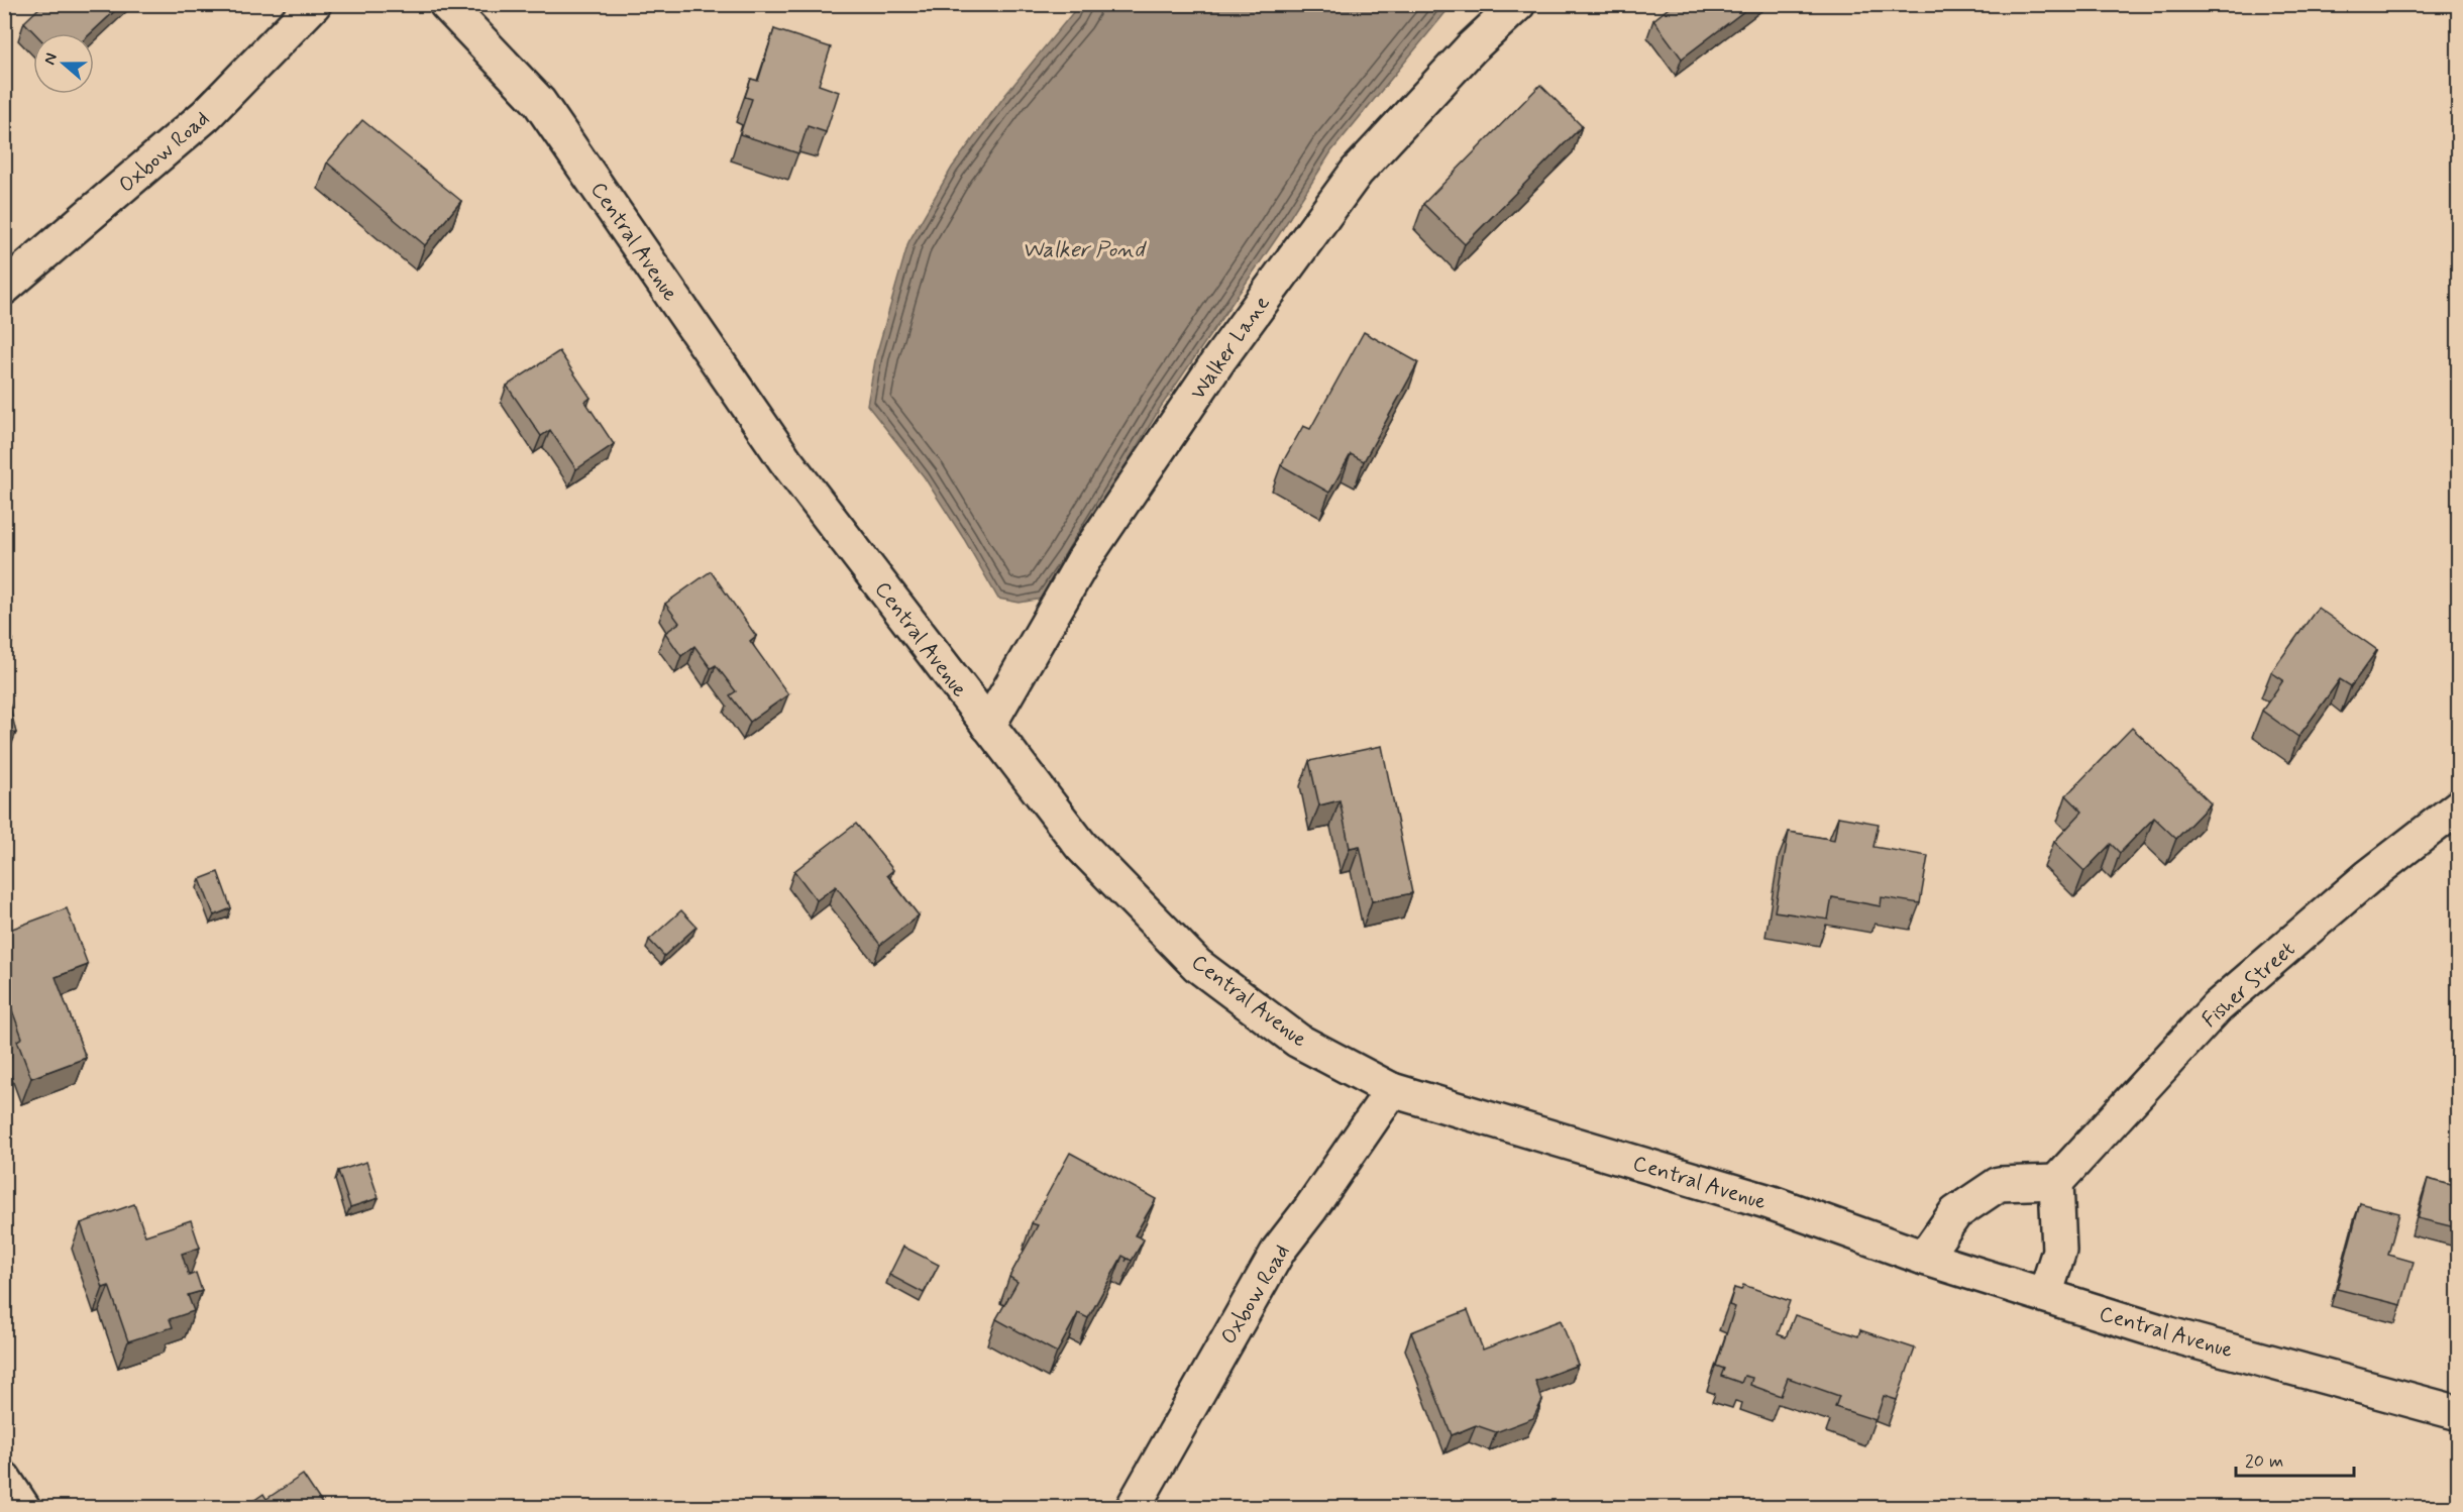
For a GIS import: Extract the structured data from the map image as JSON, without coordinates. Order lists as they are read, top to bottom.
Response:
{
  "streets": {
    "street": [
      "Oxbow Road",
      "Central Avenue",
      "Walker Lane",
      "Fisher Street"
    ]
  },
  "crossings": [
    ["Oxbow Road", "Central Avenue"],
    ["Central Avenue", "Walker Lane"]
  ],
  "water": ["Walker Pond"],
  "scale_bar": "20 m",
  "north": "left"
}
